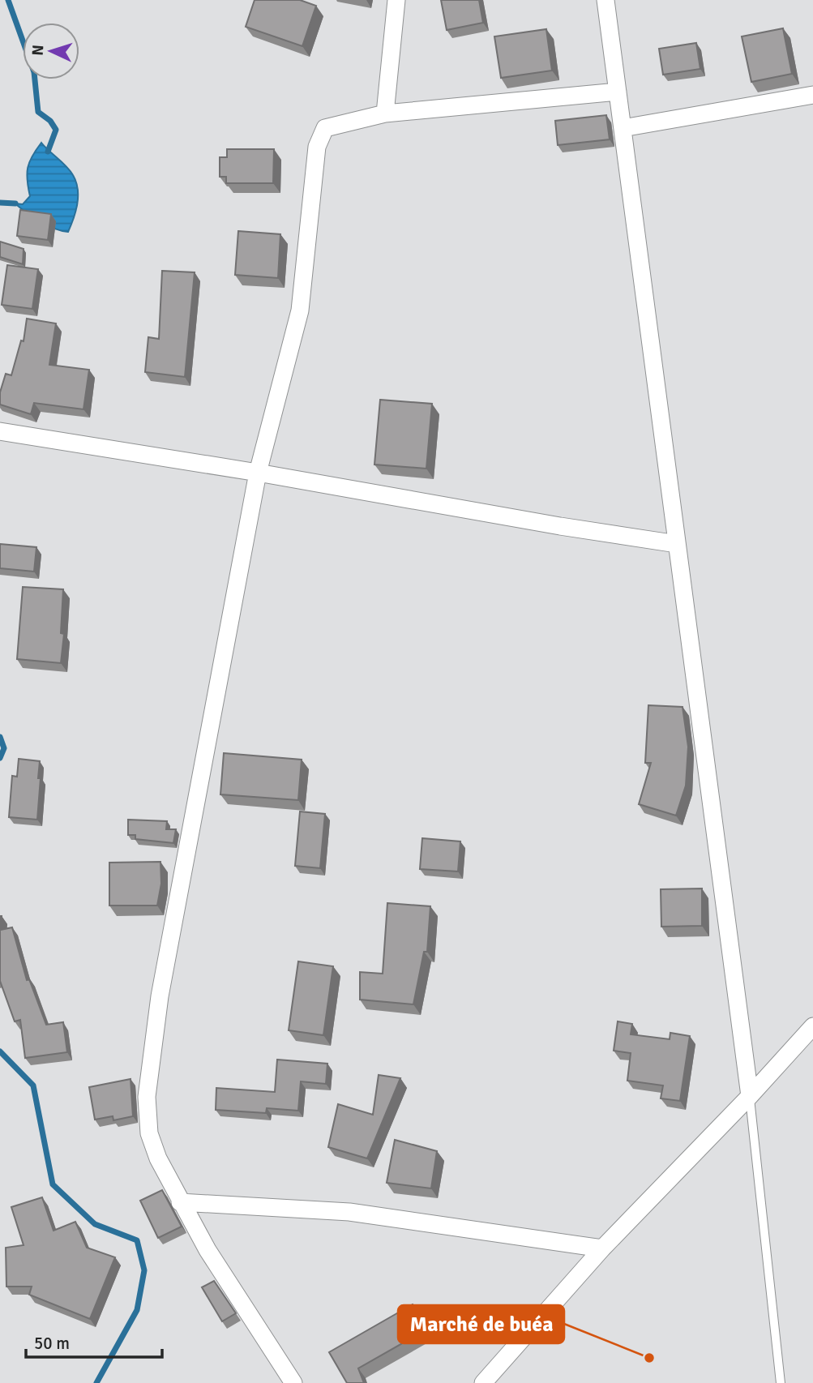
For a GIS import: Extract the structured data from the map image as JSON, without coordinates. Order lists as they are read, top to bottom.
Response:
{
  "places": ["Marché de buéa"],
  "scale_bar": "50 m",
  "north": "left"
}
